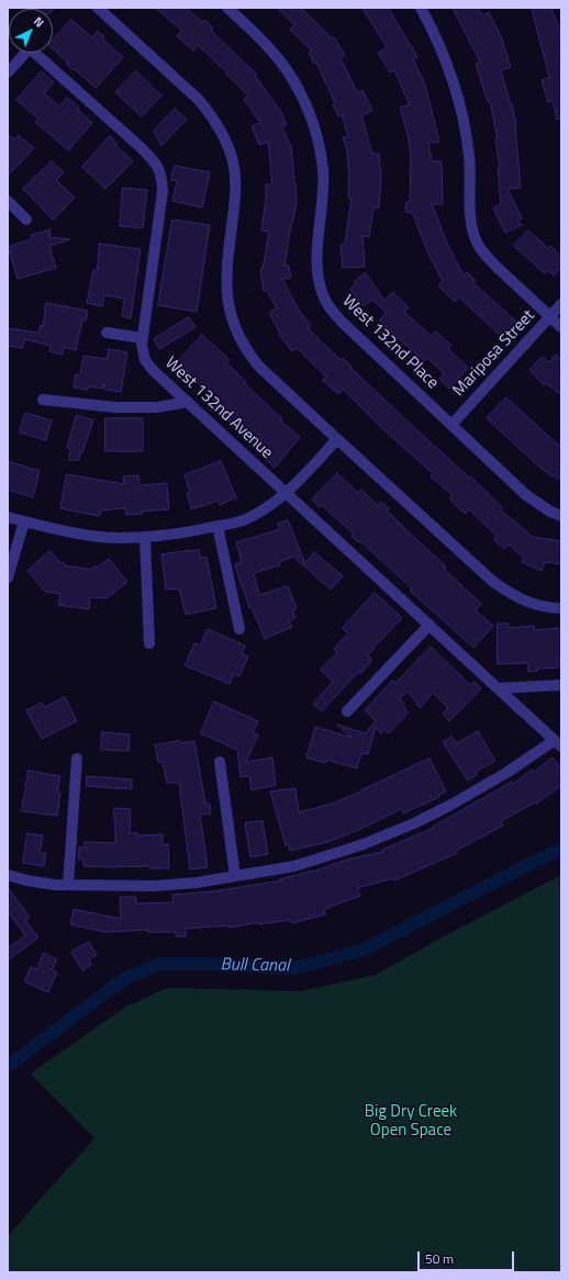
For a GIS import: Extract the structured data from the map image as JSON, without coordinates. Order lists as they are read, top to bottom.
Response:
{
  "streets": {
    "street": ["West 132nd Place", "Mariposa Street", "West 132nd Avenue"]
  },
  "crossings": [
    ["West 132nd Place", "Mariposa Street"]
  ],
  "water": ["Bull Canal"],
  "parks": ["Big Dry Creek Open Space"],
  "scale_bar": "50 m",
  "north": "top right"
}
